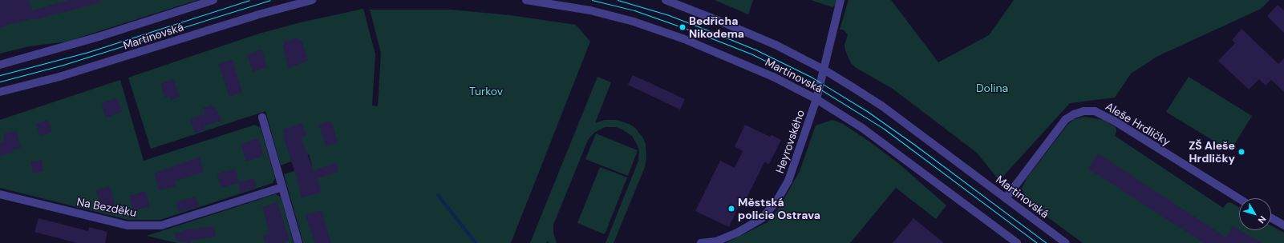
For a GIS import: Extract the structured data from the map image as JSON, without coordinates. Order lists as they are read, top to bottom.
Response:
{
  "streets": {
    "street": [
      "Martinovská",
      "Aleše Hrdličky",
      "Heyrovského",
      "Na Bezděku"
    ]
  },
  "crossings": [
    ["Martinovská", "Aleše Hrdličky"],
    ["Martinovská", "Heyrovského"]
  ],
  "parks": ["Dolina", "Turkov"],
  "places": ["Bedřicha Nikodema", "ZŠ Aleše Hrdličky", "Městská policie Ostrava"],
  "north": "bottom right"
}
